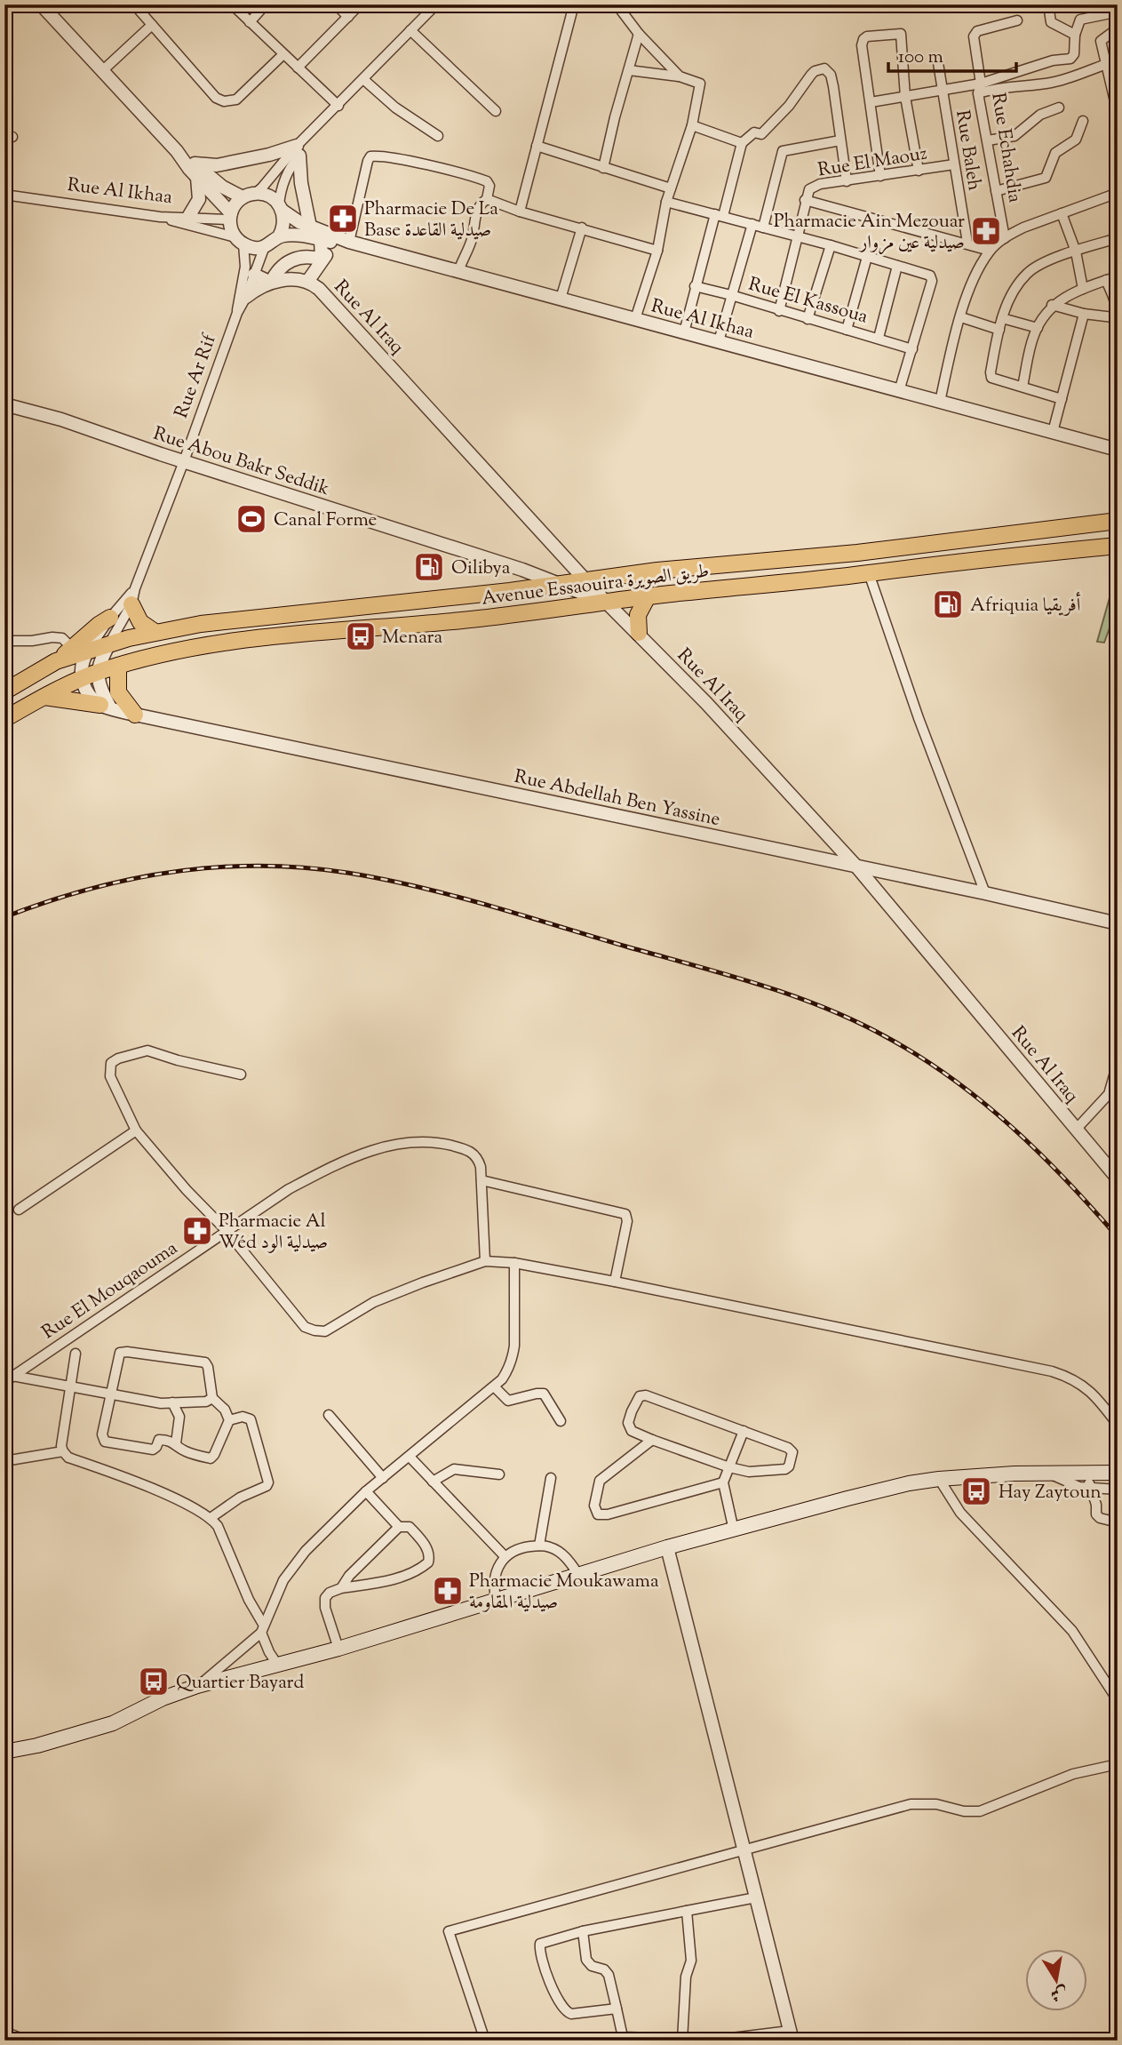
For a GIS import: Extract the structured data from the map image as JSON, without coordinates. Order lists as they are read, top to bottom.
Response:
{
  "streets": {
    "main road": ["Avenue Essaouira طريق الصويرة"],
    "street": [
      "Rue Echahdia",
      "Rue Baleh",
      "Rue El Maouz",
      "Rue Al Ikhaa",
      "Rue El Kassoua",
      "Rue Al Iraq",
      "Rue Ar Rif",
      "Rue Abou Bakr Seddik",
      "Rue Abdellah Ben Yassine",
      "Rue El Mouqaouma"
    ]
  },
  "crossings": [
    ["Rue Baleh", "Rue El Maouz"],
    ["Rue El Maouz", "Rue El Kassoua"],
    ["Rue Al Ikhaa", "Rue Ar Rif"],
    ["Rue Al Iraq", "Rue Ar Rif"],
    ["Rue Al Iraq", "Rue Abou Bakr Seddik"],
    ["Rue Al Iraq", "Avenue Essaouira طريق الصويرة"],
    ["Rue Al Iraq", "Rue Abdellah Ben Yassine"],
    ["Rue Ar Rif", "Rue Abou Bakr Seddik"],
    ["Rue Ar Rif", "Avenue Essaouira طريق الصويرة"],
    ["Rue Abou Bakr Seddik", "Avenue Essaouira طريق الصويرة"]
  ],
  "places": {
    "pharmacy": [
      "Pharmacie De La Base صيدلية القاعدة",
      "Pharmacie Ain Mezouar صيدلية عين مزوار",
      "Pharmacie Al Wéd صيدلية الود",
      "Pharmacie Moukawama صيدلية المقاومة"
    ],
    "sports": ["Canal Forme"],
    "fuel station": ["Oilibya", "Afriquia أفريقيا"],
    "bus stop": ["Menara", "Hay Zaytoun", "Quartier Bayard"]
  },
  "scale_bar": "100 m",
  "north": "bottom"
}
